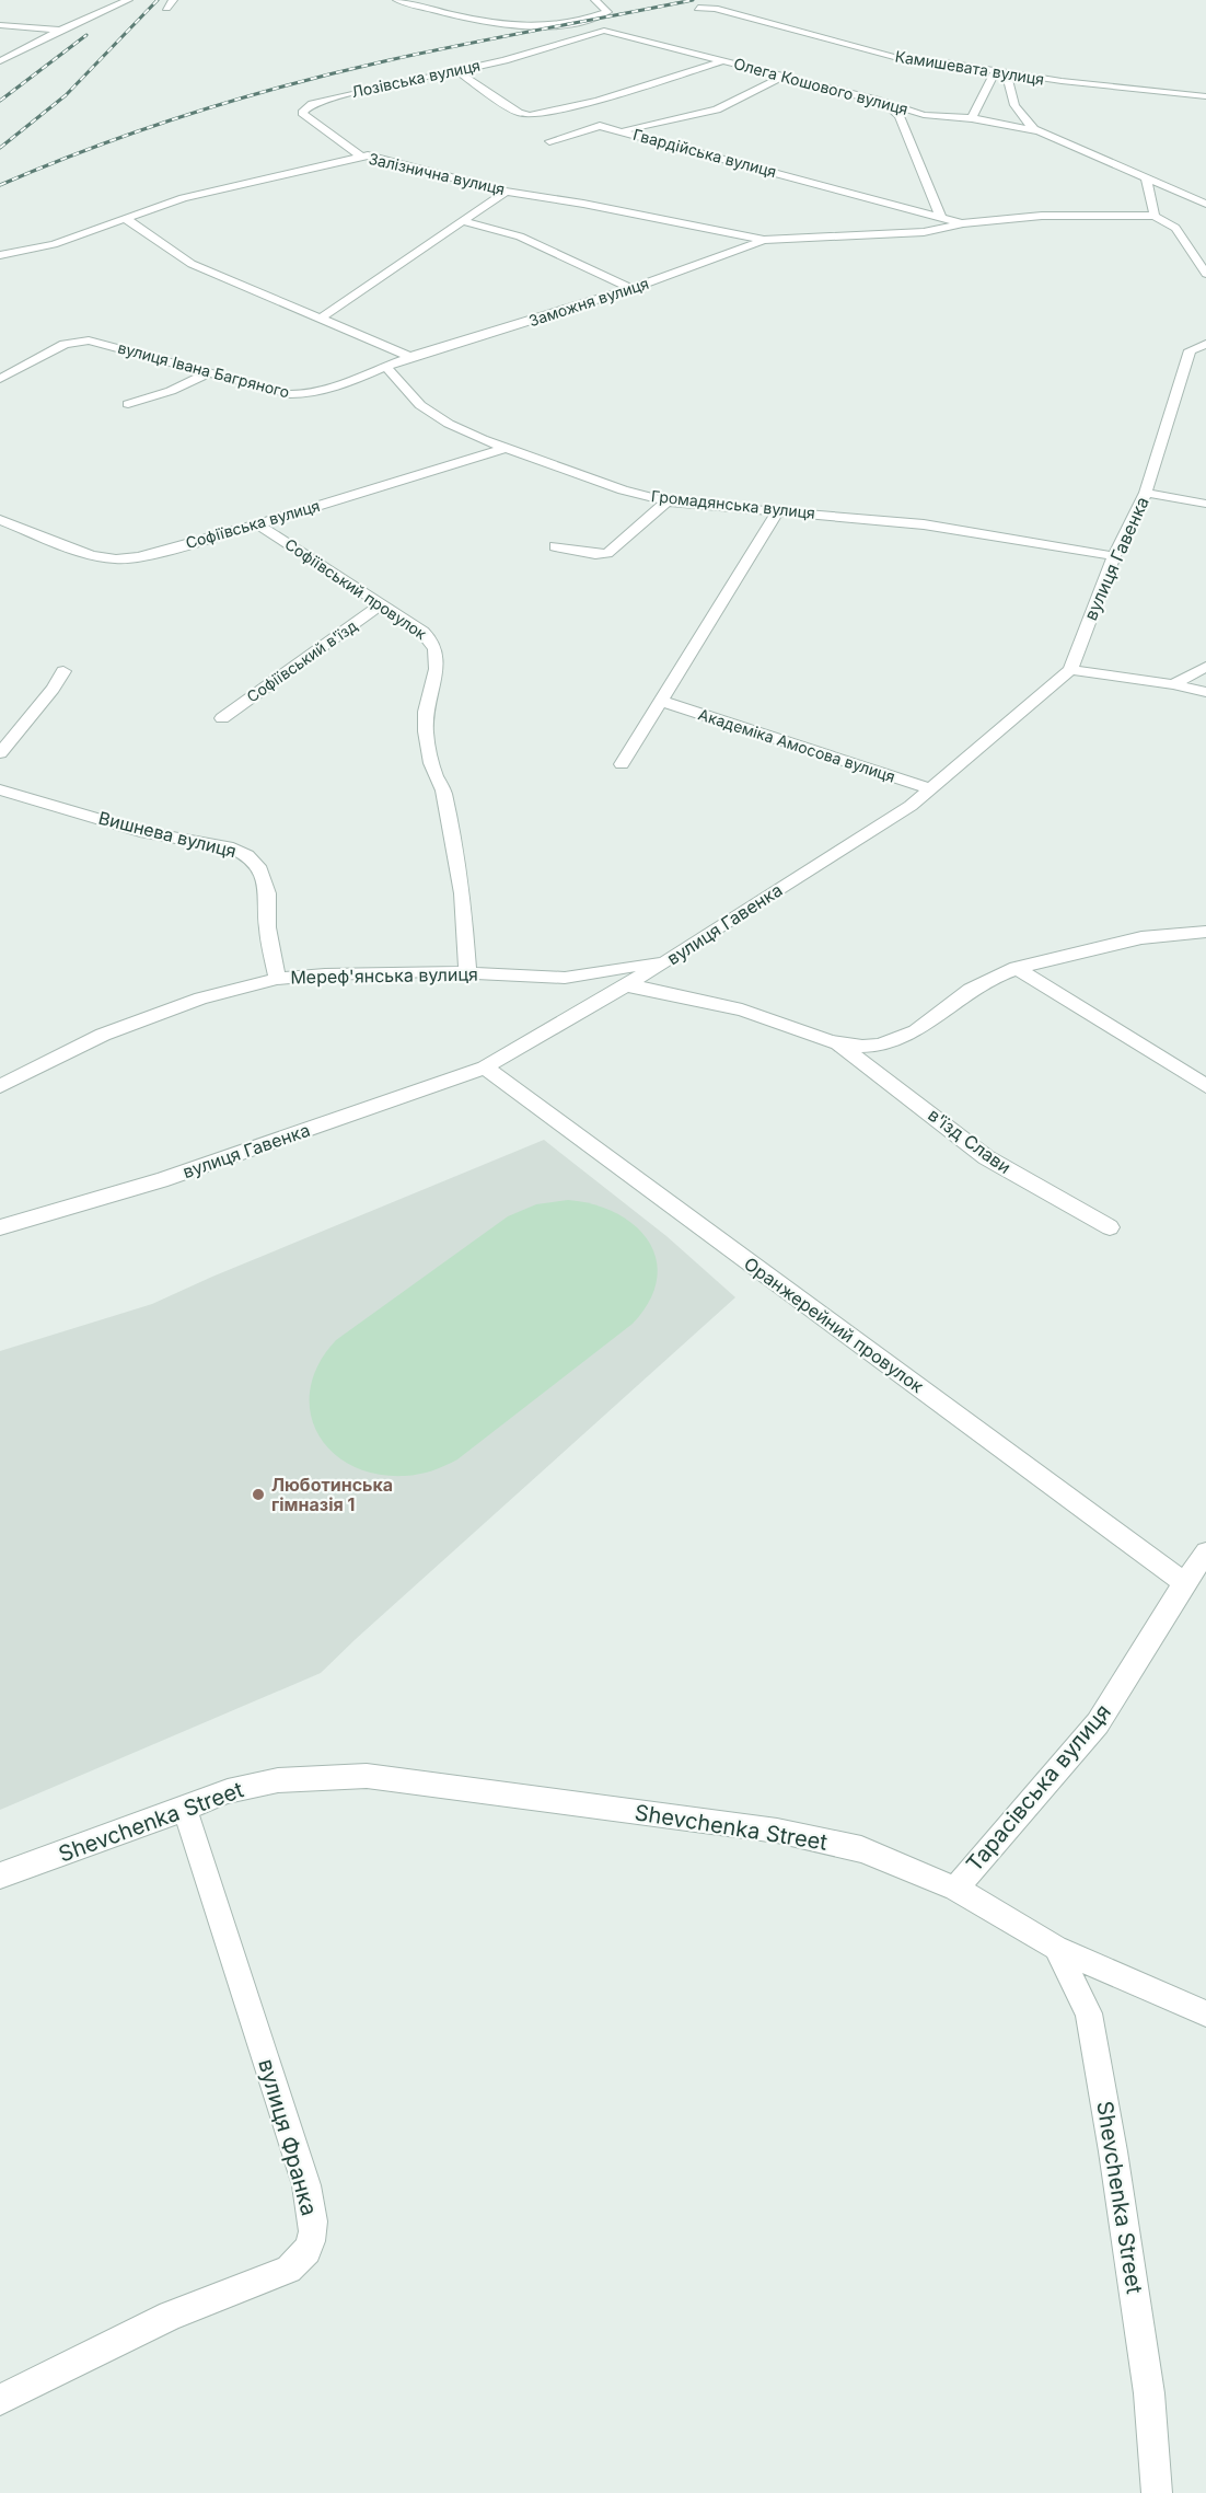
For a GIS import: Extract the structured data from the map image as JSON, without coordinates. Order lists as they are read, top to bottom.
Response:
{
  "streets": {
    "street": [
      "Камишевата вулиця",
      "Лозівська вулиця",
      "Олега Кошового вулиця",
      "Гвардійська вулиця",
      "Залізнична вулиця",
      "Заможня вулиця",
      "вулиця Івана Багряного",
      "Громадянська вулиця",
      "Софіївська вулиця",
      "вулиця Гавенка",
      "Софіївський провулок",
      "Софіївський в'їзд",
      "Академіка Амосова вулиця",
      "Вишнева вулиця",
      "Мереф'янська вулиця",
      "в'їзд Слави",
      "Оранжерейний провулок",
      "Тарасівська вулиця",
      "Shevchenka Street",
      "вулиця Франка"
    ]
  },
  "crossings": [
    ["Лозівська вулиця", "Олега Кошового вулиця"],
    ["Лозівська вулиця", "Залізнична вулиця"],
    ["Олега Кошового вулиця", "Гвардійська вулиця"],
    ["Залізнична вулиця", "Заможня вулиця"],
    ["Заможня вулиця", "вулиця Івана Багряного"],
    ["вулиця Івана Багряного", "Громадянська вулиця"],
    ["Громадянська вулиця", "Софіївська вулиця"],
    ["Громадянська вулиця", "вулиця Гавенка"],
    ["Софіївська вулиця", "Софіївський провулок"],
    ["вулиця Гавенка", "Академіка Амосова вулиця"],
    ["вулиця Гавенка", "Мереф'янська вулиця"],
    ["вулиця Гавенка", "Оранжерейний провулок"],
    ["Софіївський провулок", "Софіївський в'їзд"],
    ["Софіївський провулок", "Мереф'янська вулиця"],
    ["Вишнева вулиця", "Мереф'янська вулиця"],
    ["Оранжерейний провулок", "Тарасівська вулиця"],
    ["Тарасівська вулиця", "Shevchenka Street"],
    ["Shevchenka Street", "вулиця Франка"]
  ],
  "places": ["Люботинська гiмназiя 1"]
}
